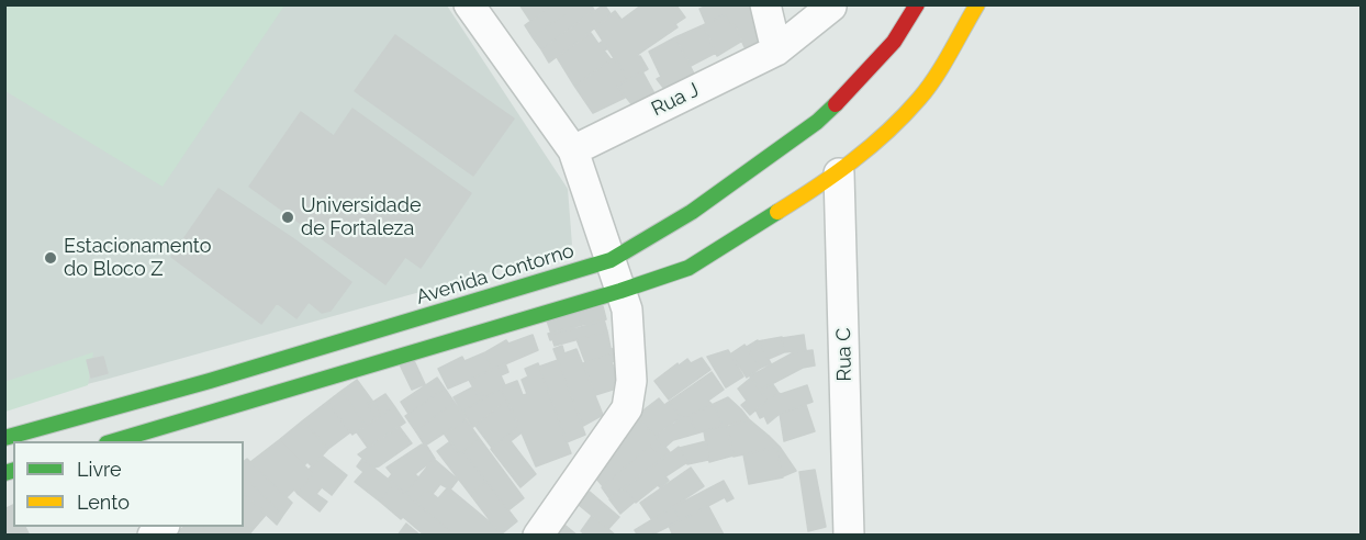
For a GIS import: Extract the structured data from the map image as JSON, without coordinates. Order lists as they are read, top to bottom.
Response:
{
  "streets": {
    "street": ["Rua J", "Avenida Contorno", "Rua C"]
  },
  "places": ["Universidade de Fortaleza", "Estacionamento do Bloco Z"],
  "legend": ["Livre", "Lento"]
}
